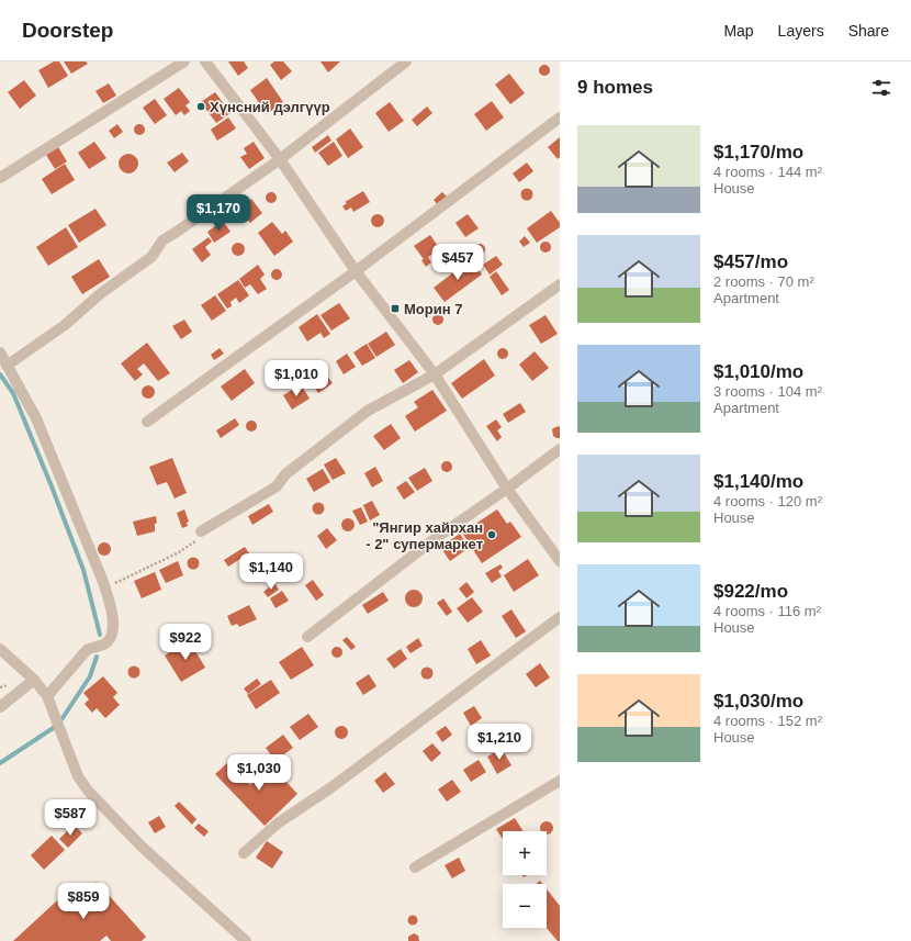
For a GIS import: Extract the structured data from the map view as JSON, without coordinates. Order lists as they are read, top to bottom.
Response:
{
  "places": {
    "other": ["Хүнсний дэлгүүр", "\"Янгир хайрхан - 2\" супермаркет"],
    "transit": ["Морин 7"]
  },
  "page": {
    "header": "Doorstep",
    "nav": ["Map", "Layers", "Share"],
    "heading": "9 homes",
    "list": [
      {
        "name": "$1,170/mo",
        "note": "4 rooms · 144 m² · House"
      },
      {
        "name": "$457/mo",
        "note": "2 rooms · 70 m² · Apartment"
      },
      {
        "name": "$1,010/mo",
        "note": "3 rooms · 104 m² · Apartment"
      },
      {
        "name": "$1,140/mo",
        "note": "4 rooms · 120 m² · House"
      },
      {
        "name": "$922/mo",
        "note": "4 rooms · 116 m² · House"
      },
      {
        "name": "$1,030/mo",
        "note": "4 rooms · 152 m² · House"
      }
    ],
    "price": [
      "$1,170",
      "$457",
      "$1,010",
      "$1,140",
      "$922",
      "$1,210",
      "$1,030",
      "$587",
      "$859"
    ],
    "map_buttons": ["+", "−"]
  }
}
